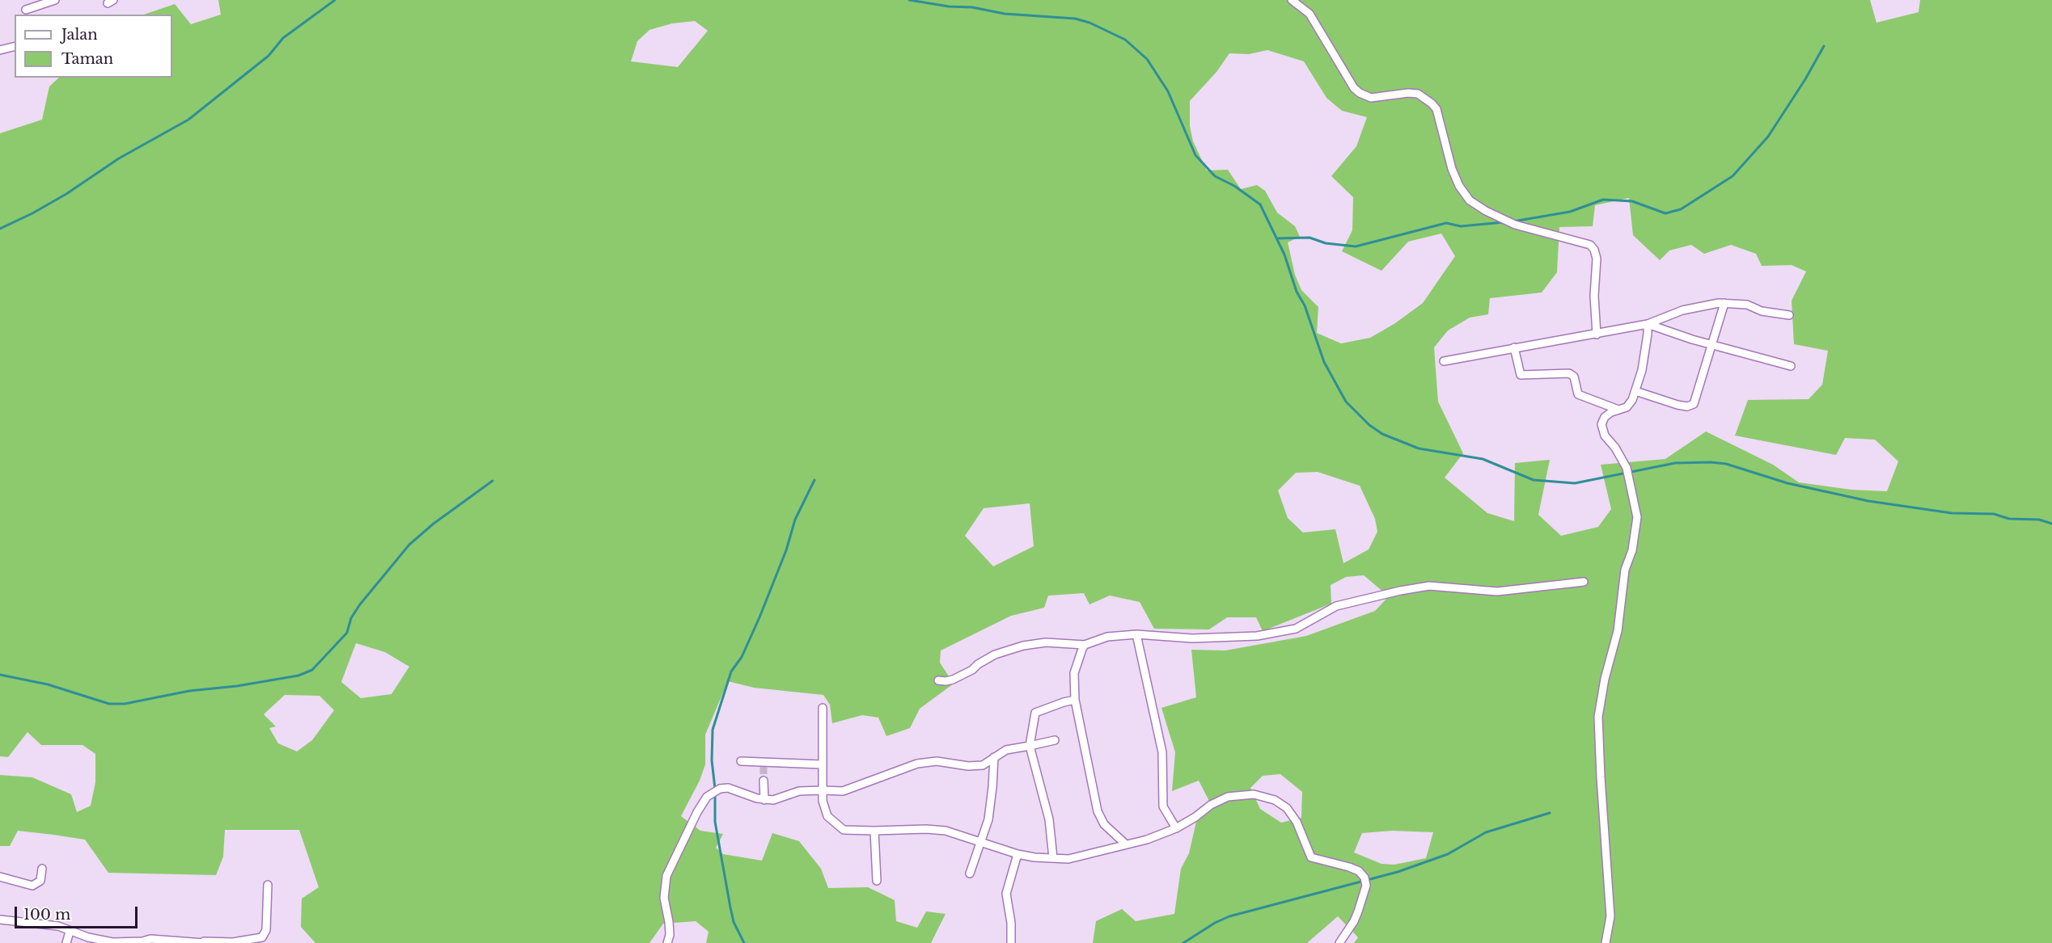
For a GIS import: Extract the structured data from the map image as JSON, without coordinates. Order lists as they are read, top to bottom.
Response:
{
  "legend": ["Jalan", "Taman"],
  "scale_bar": "100 m"
}
